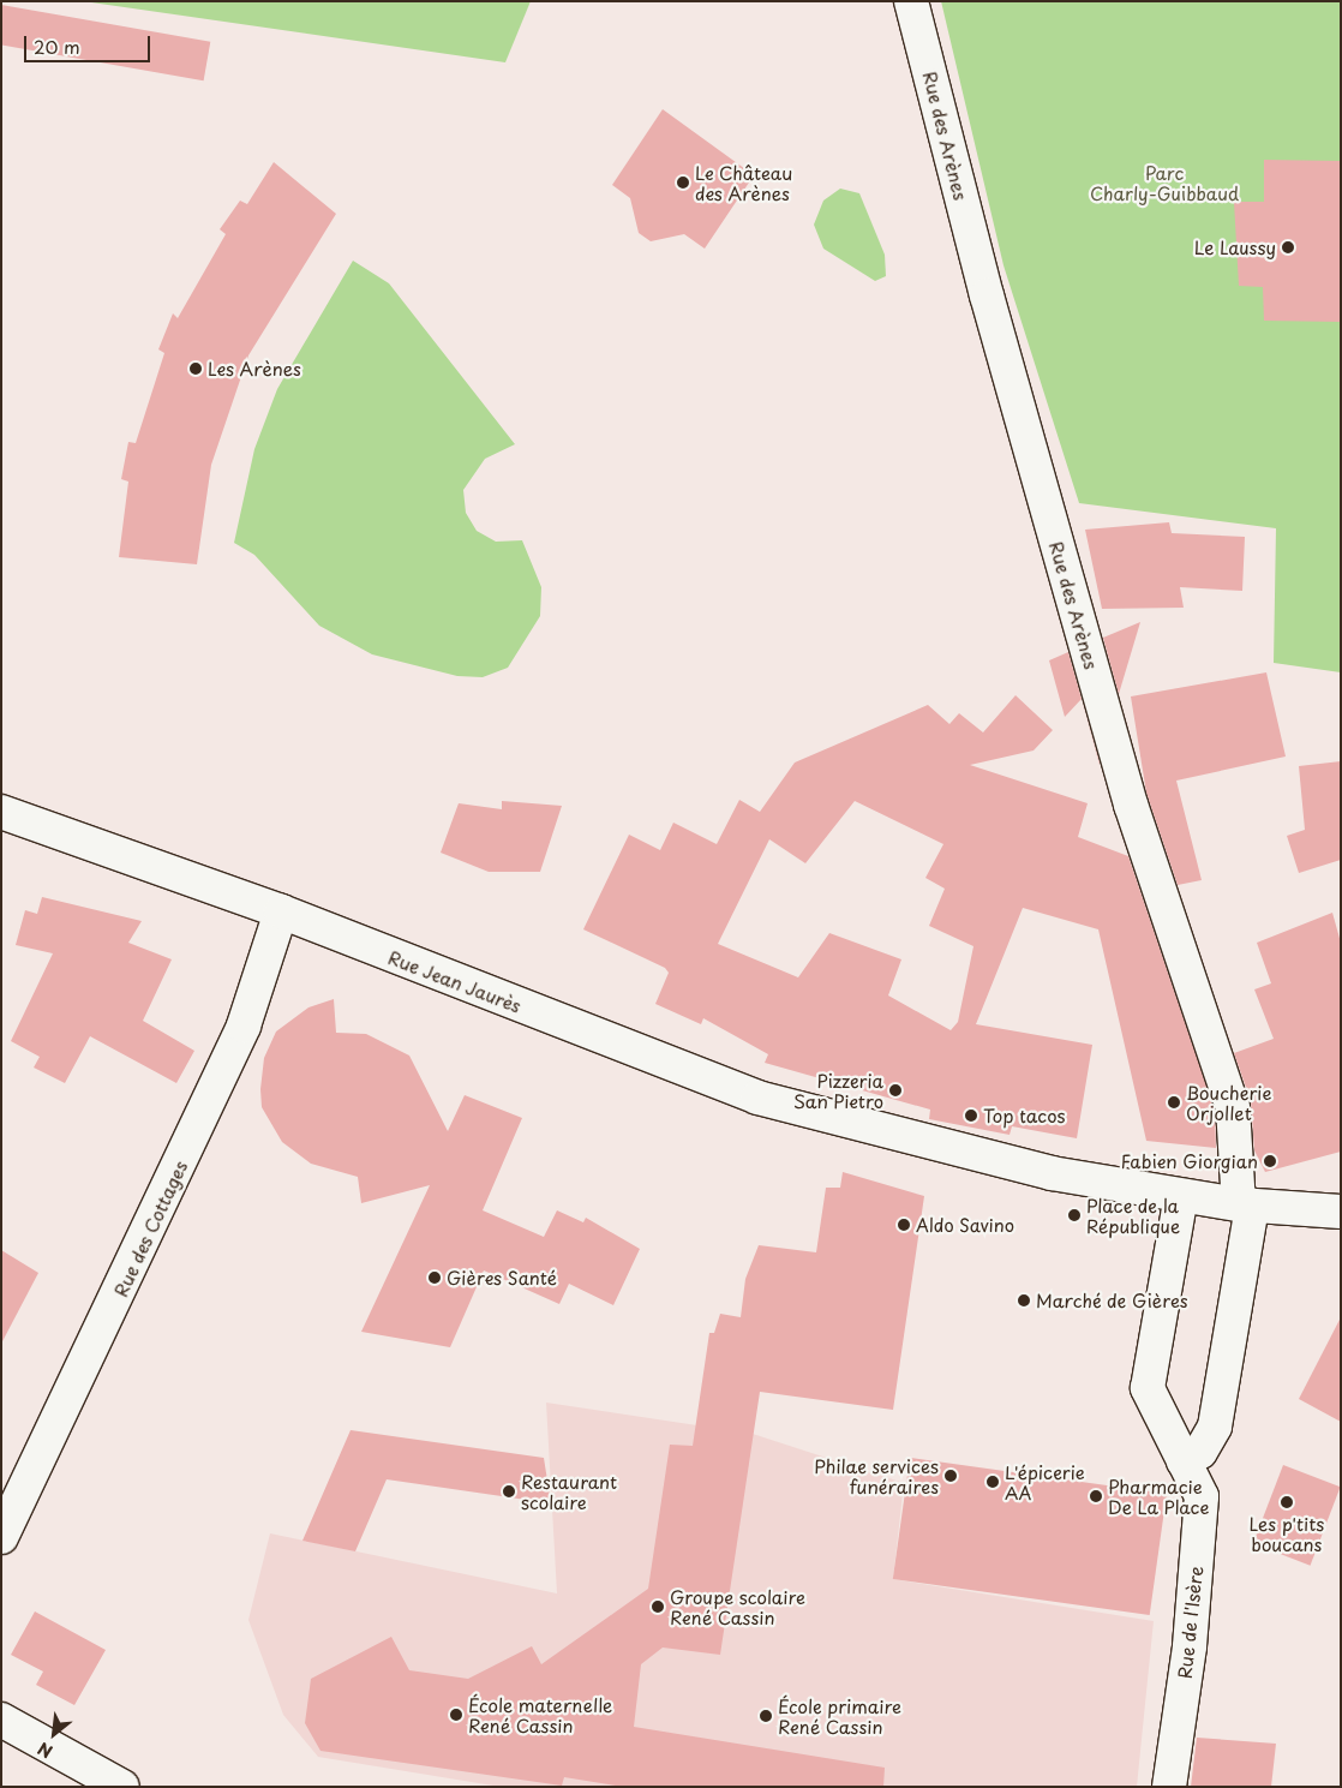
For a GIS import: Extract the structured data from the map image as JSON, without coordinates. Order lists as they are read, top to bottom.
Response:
{
  "streets": {
    "street": [
      "Rue des Arènes",
      "Rue Jean Jaurès",
      "Rue des Cottages",
      "Rue de l'Isère"
    ]
  },
  "crossings": [
    ["Rue des Arènes", "Rue Jean Jaurès"],
    ["Rue Jean Jaurès", "Rue des Cottages"],
    ["Rue Jean Jaurès", "Rue de l'Isère"]
  ],
  "parks": ["Parc Charly-Guibbaud"],
  "places": [
    "Le Château des Arènes",
    "Le Laussy",
    "Les Arènes",
    "Pizzeria San Pietro",
    "Boucherie Orjollet",
    "Top tacos",
    "Fabien Giorgian",
    "Place de la République",
    "Aldo Savino",
    "Gières Santé",
    "Marché de Gières",
    "Philae services funéraires",
    "L'épicerie AA",
    "Restaurant scolaire",
    "Pharmacie De La Place",
    "Les p'tits boucans",
    "Groupe scolaire René Cassin",
    "École maternelle René Cassin",
    "École primaire René Cassin"
  ],
  "scale_bar": "20 m",
  "north": "bottom left"
}
